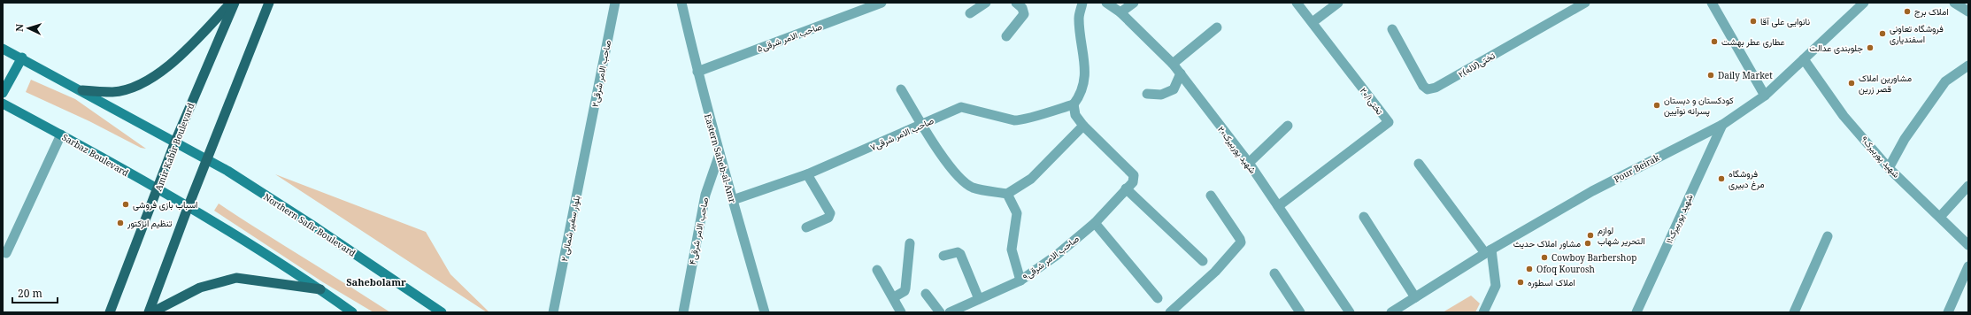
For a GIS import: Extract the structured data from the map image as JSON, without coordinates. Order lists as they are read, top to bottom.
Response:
{
  "streets": {
    "main road": ["Amir Kabir Boulevard", "Sarbaz Boulevard", "Northern Safir Boulevard"],
    "street": [
      "صاحب الامر شرقی۵",
      "۲تختی(لاله)",
      "۲صاحب الامر شرقی",
      "تختی۲۰/۱",
      "صاحب الامر شرقی۷",
      "شهید پوربیرک۲۰",
      "شهید پوربیرک۹",
      "Eastern Saheb-al-Amr",
      "Pour Beirak",
      "شهید پوربیرک۱۱",
      "بلوار سفیر شمالی ۲",
      "صاحب الامر شرقی۴",
      "صاحب الامر شرقی۹"
    ]
  },
  "crossings": [
    ["صاحب الامر شرقی۵", "Eastern Saheb-al-Amr"],
    ["۲صاحب الامر شرقی", "بلوار سفیر شمالی ۲"],
    ["تختی۲۰/۱", "شهید پوربیرک۲۰"],
    ["صاحب الامر شرقی۷", "Eastern Saheb-al-Amr"],
    ["Amir Kabir Boulevard", "Sarbaz Boulevard"],
    ["Amir Kabir Boulevard", "Northern Safir Boulevard"],
    ["شهید پوربیرک۹", "Pour Beirak"],
    ["Eastern Saheb-al-Amr", "صاحب الامر شرقی۴"],
    ["Pour Beirak", "شهید پوربیرک۱۱"]
  ],
  "districts": ["Sahebolamr"],
  "places": [
    "املاک برج",
    "نانوایی علی آقا",
    "فروشگاه تعاونی اسفندیاری",
    "عطاری عطر بهشت",
    "جلوبندی عدالت",
    "Daily Market",
    "مشاورین املاک قصر زرین",
    "کودکستان و دبستان پسرانه نوآیین",
    "فروشگاه مرغ دبیری",
    "اسباب بازی فروشی",
    "تنظیم انژکتور",
    "لوازم التحریر شهاب",
    "مشاور املاک حدیث",
    "Cowboy Barbershop",
    "Ofoq Kourosh",
    "املاک اسطوره"
  ],
  "scale_bar": "20 m",
  "north": "left"
}
